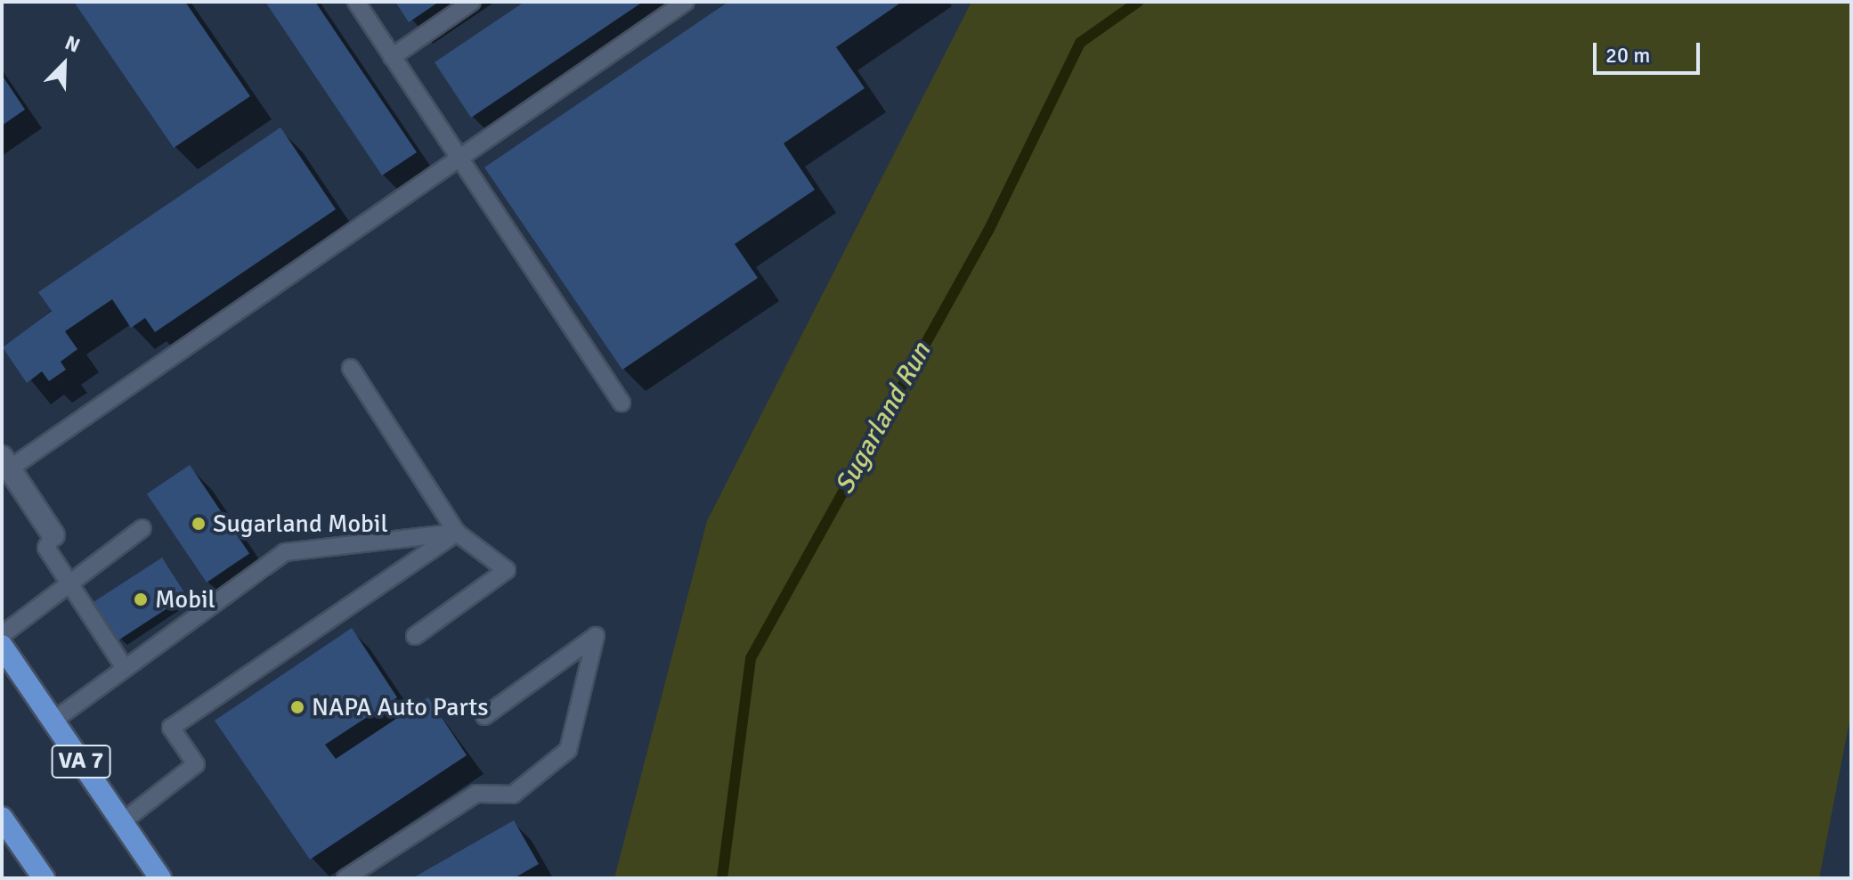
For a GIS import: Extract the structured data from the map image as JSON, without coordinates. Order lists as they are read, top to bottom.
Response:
{
  "streets": {
    "highway": ["VA 7"]
  },
  "water": ["Sugarland Run"],
  "places": ["Sugarland Mobil", "Mobil", "NAPA Auto Parts"],
  "scale_bar": "20 m",
  "north": "top right"
}
